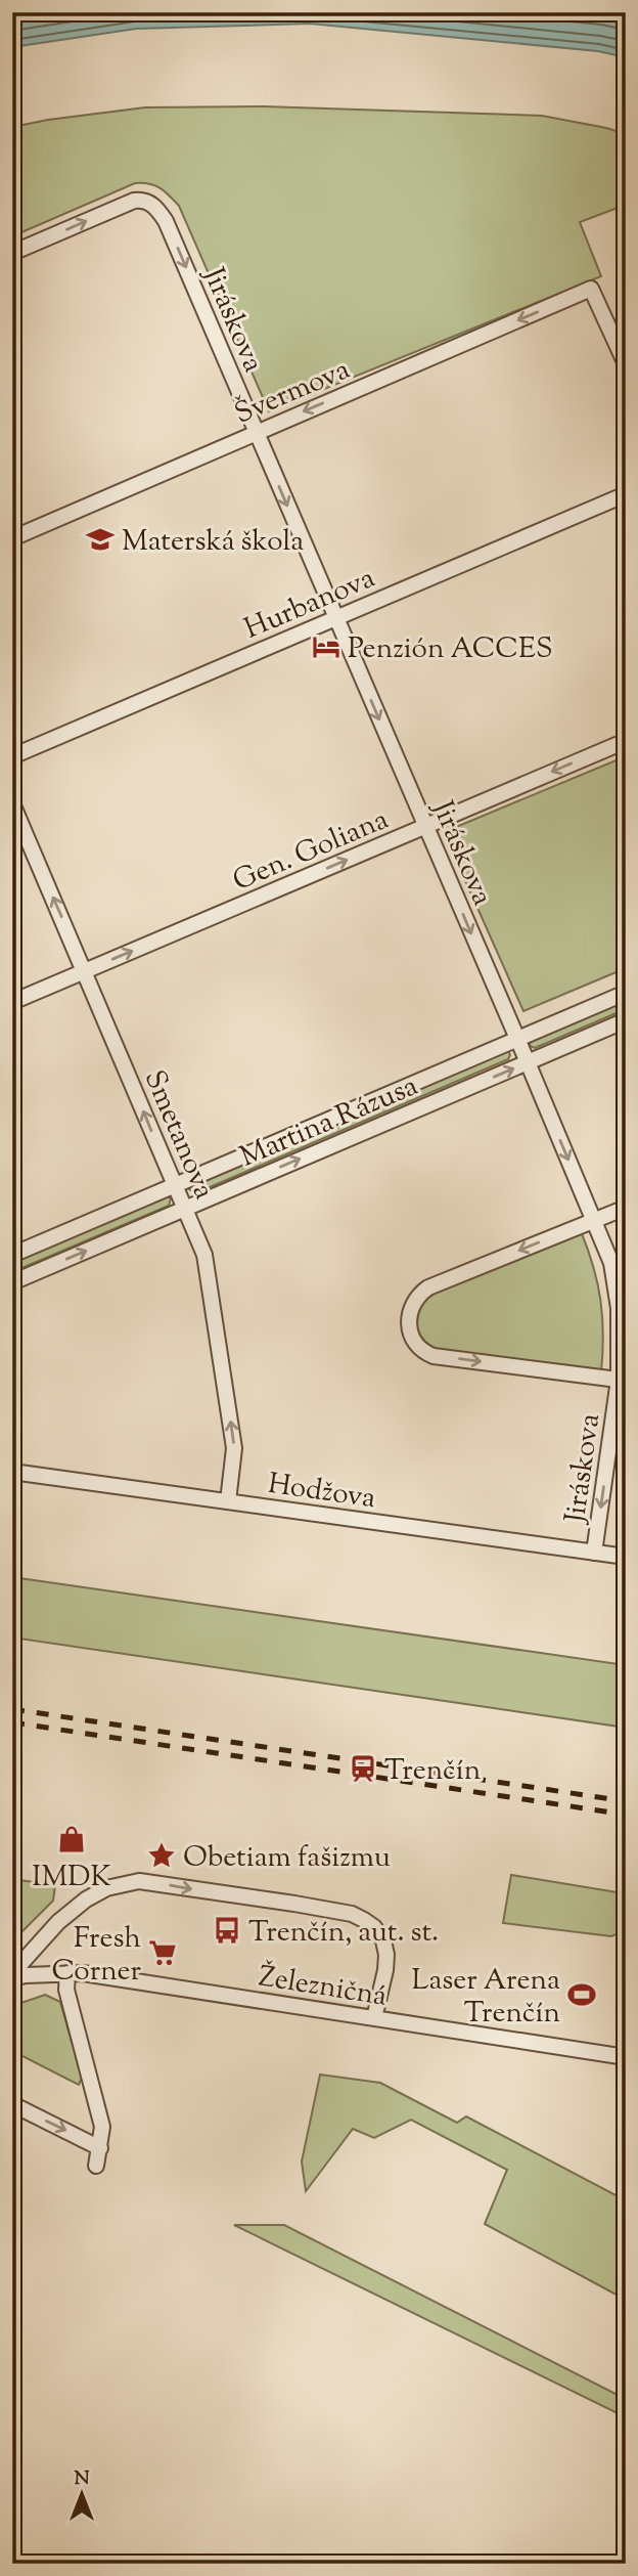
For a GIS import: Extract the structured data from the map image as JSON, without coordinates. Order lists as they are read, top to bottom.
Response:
{
  "streets": {
    "street": [
      "Jiráskova",
      "Švermova",
      "Hurbanova",
      "Gen. Goliana",
      "Martina Rázusa",
      "Smetanova",
      "Hodžova",
      "Železničná"
    ]
  },
  "crossings": [
    ["Jiráskova", "Švermova"],
    ["Jiráskova", "Hurbanova"],
    ["Jiráskova", "Gen. Goliana"],
    ["Jiráskova", "Martina Rázusa"],
    ["Jiráskova", "Hodžova"],
    ["Gen. Goliana", "Smetanova"],
    ["Martina Rázusa", "Smetanova"],
    ["Smetanova", "Hodžova"]
  ],
  "one_way": ["Jiráskova", "Švermova", "Smetanova"],
  "places": {
    "school or university": ["Materská škola"],
    "hotel": ["Penzión ACCES"],
    "station": ["Trenčín"],
    "shop": ["IMDK"],
    "place": ["Obetiam fašizmu"],
    "bus stop": ["Trenčín, aut. st."],
    "supermarket": ["Fresh Corner"],
    "sports": ["Laser Arena Trenčín"]
  },
  "north": "top"
}
